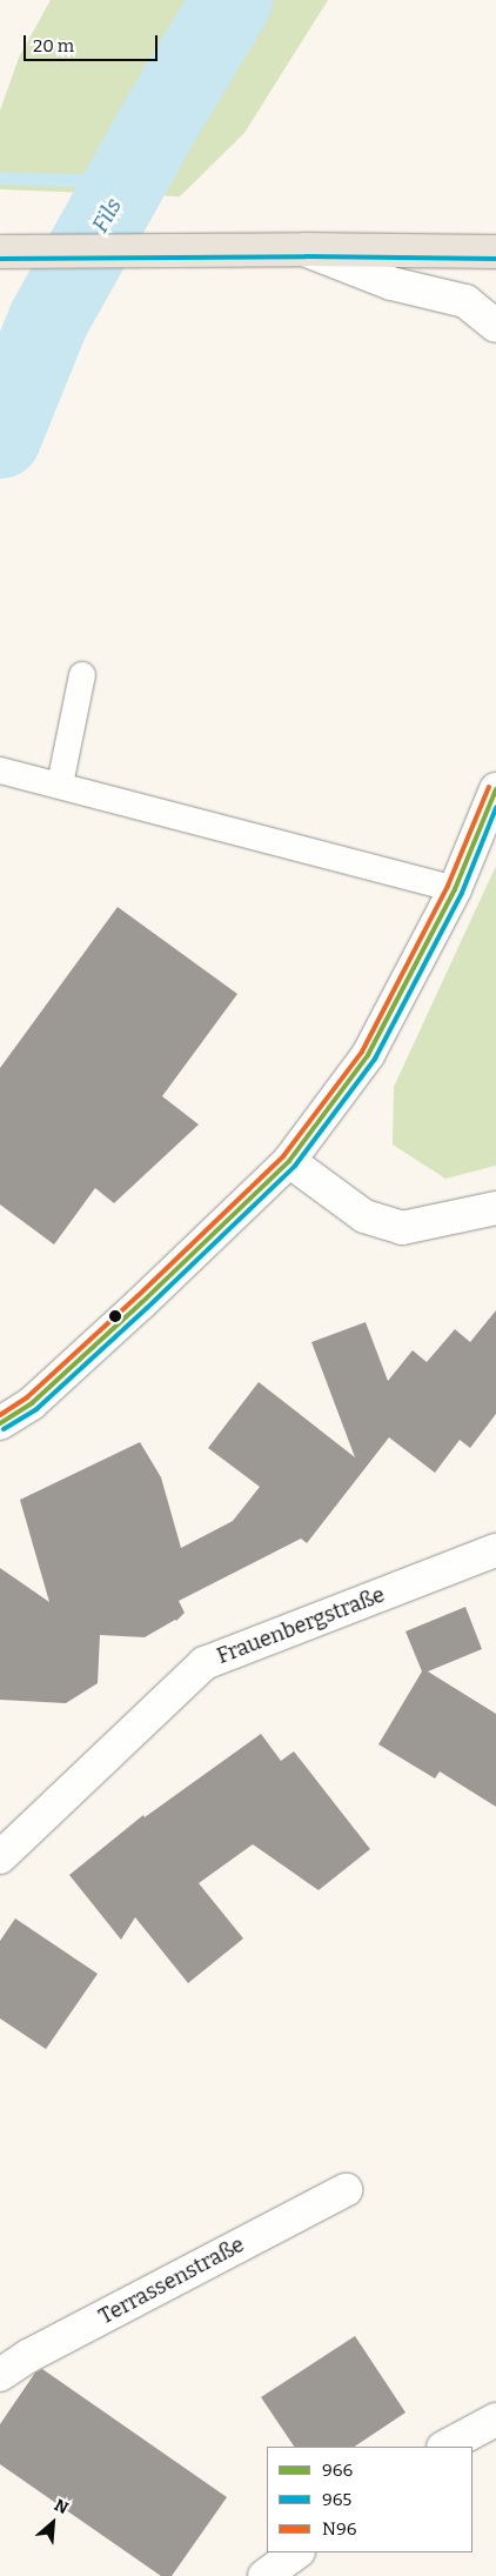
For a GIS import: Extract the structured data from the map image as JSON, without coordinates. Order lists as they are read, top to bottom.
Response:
{
  "streets": {
    "street": ["Frauenbergstraße", "Terrassenstraße"]
  },
  "water": ["Fils"],
  "lines": ["transit line 965", "transit line N96", "transit line 966"],
  "legend": ["966", "965", "N96"],
  "scale_bar": "20 m",
  "north": "top right"
}
